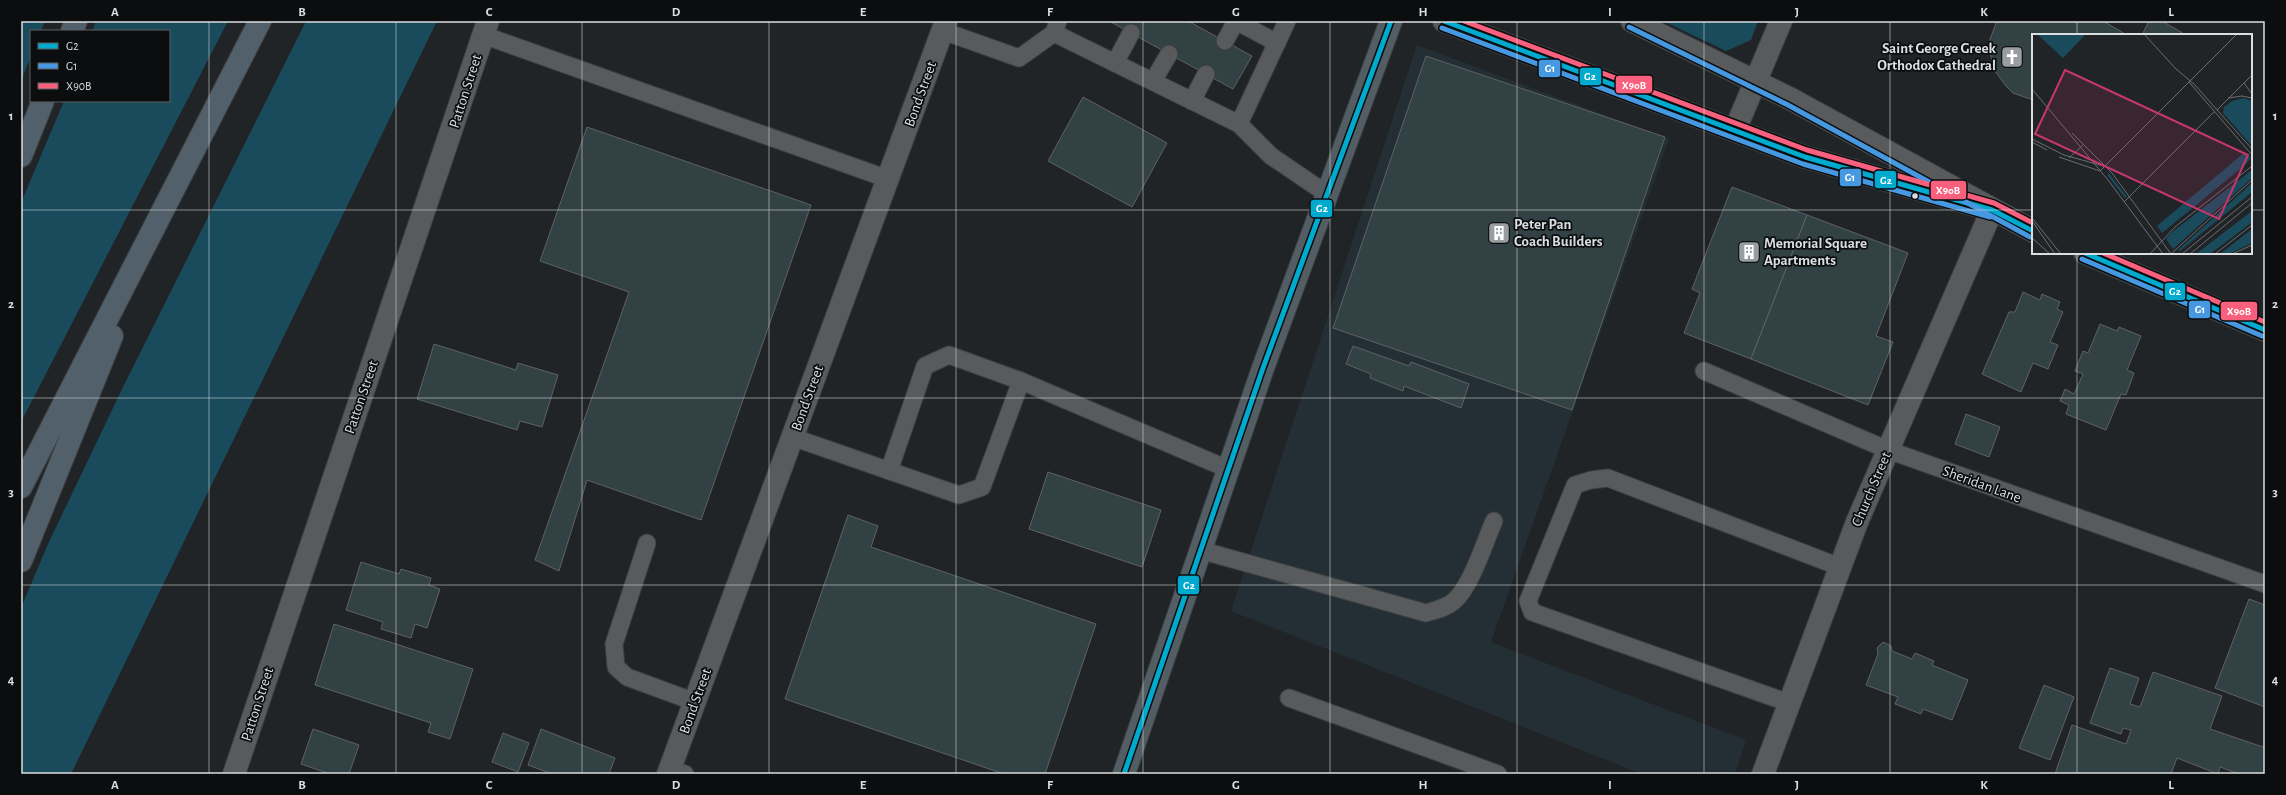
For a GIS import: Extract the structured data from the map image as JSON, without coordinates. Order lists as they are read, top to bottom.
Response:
{
  "streets": {
    "main road": ["Patton Street", "Bond Street", "Church Street"],
    "lane": ["Sheridan Lane"]
  },
  "crossings": [
    ["Sheridan Lane", "Church Street"]
  ],
  "places": {
    "church": ["Saint George Greek Orthodox Cathedral"],
    "building": ["Peter Pan Coach Builders", "Memorial Square Apartments"]
  },
  "lines": ["transit line G2", "transit line X90B", "transit line G1"],
  "legend": ["G2", "G1", "X90B"],
  "grid": {
    "columns": [
      "A",
      "B",
      "C",
      "D",
      "E",
      "F",
      "G",
      "H",
      "I",
      "J",
      "K",
      "L"
    ],
    "rows": [
      "1",
      "2",
      "3",
      "4"
    ]
  }
}
